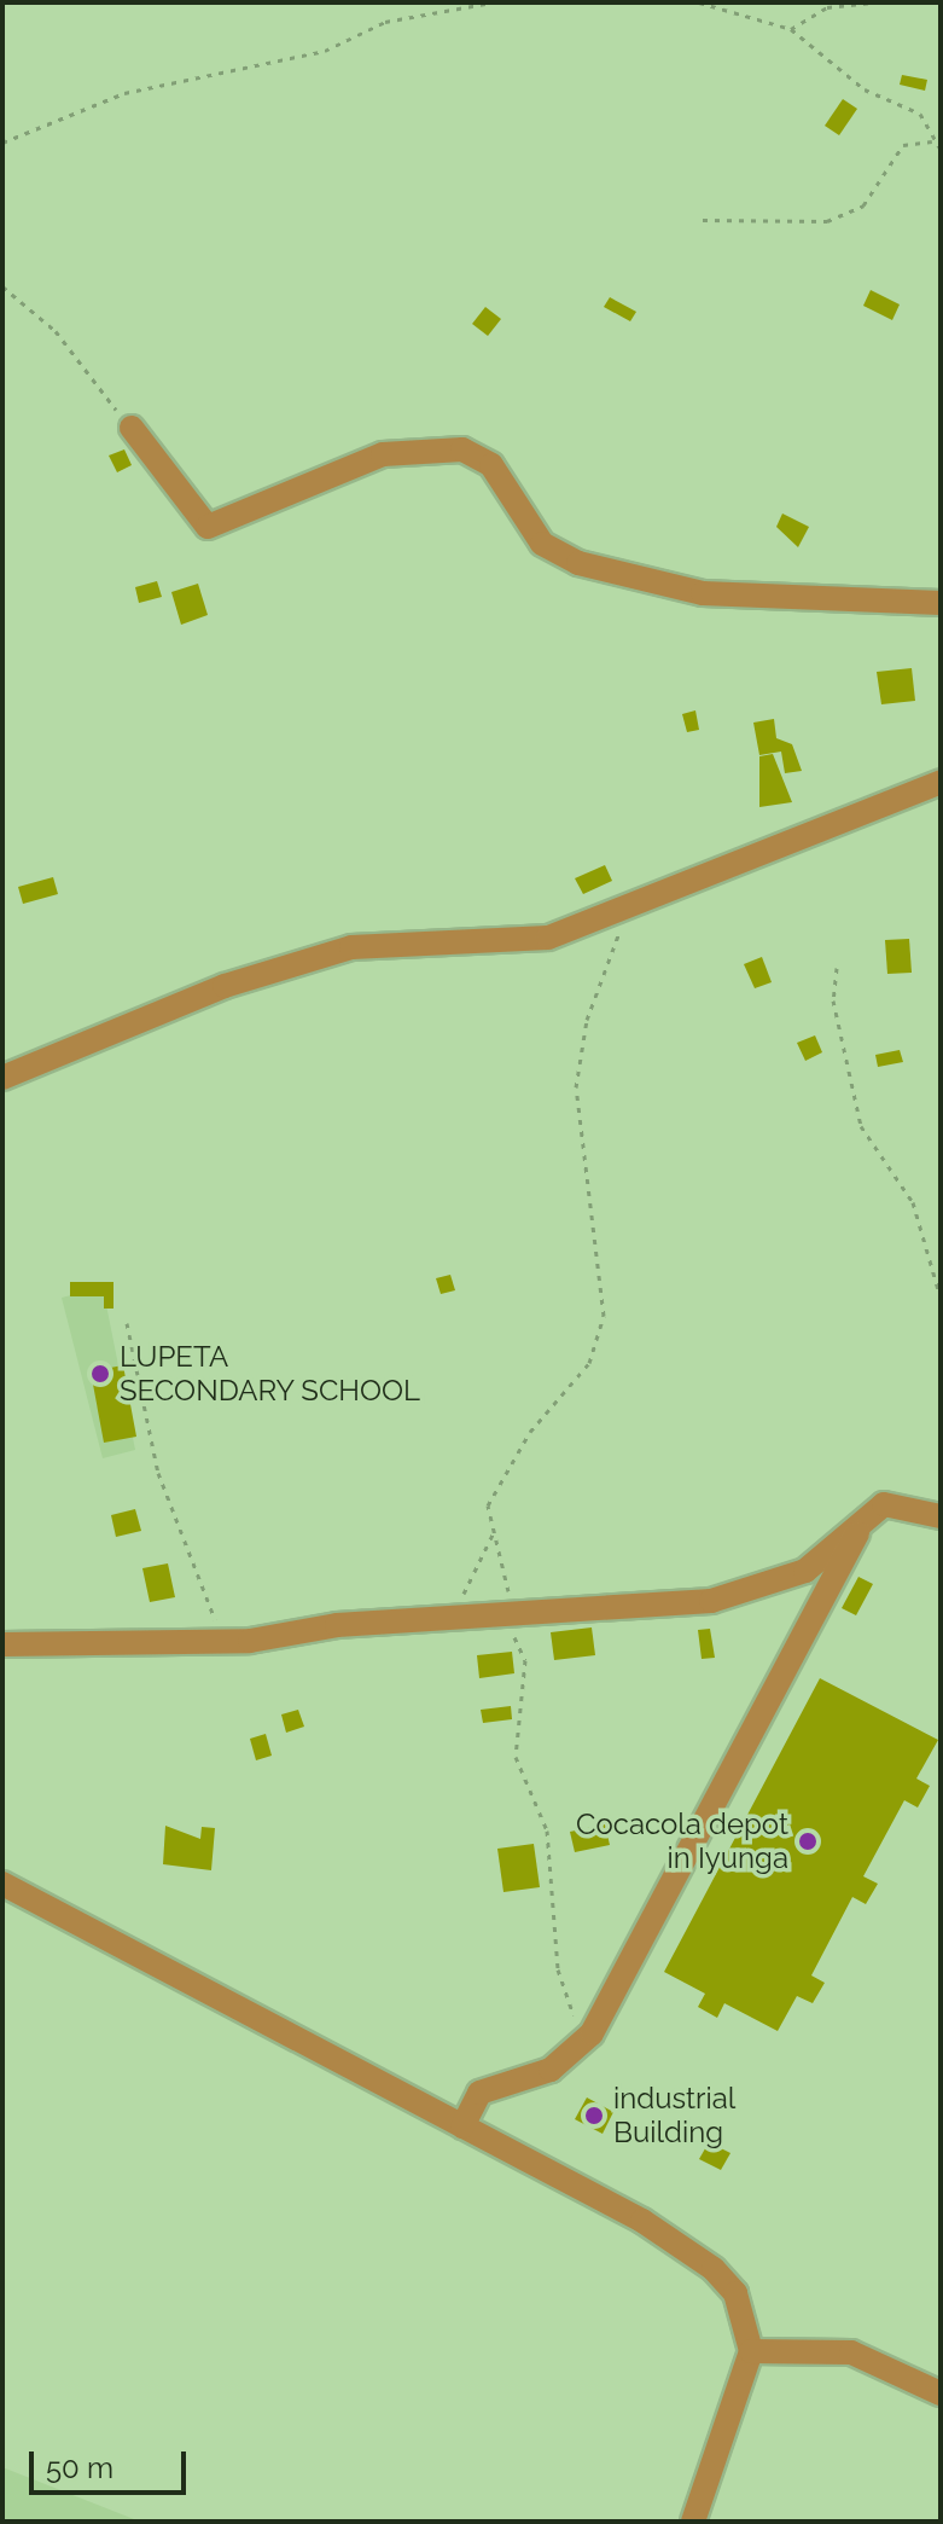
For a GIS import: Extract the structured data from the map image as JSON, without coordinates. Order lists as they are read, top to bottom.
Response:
{
  "places": ["LUPETA SECONDARY SCHOOL", "Cocacola depot in Iyunga", "industrial Building"],
  "scale_bar": "50 m"
}
